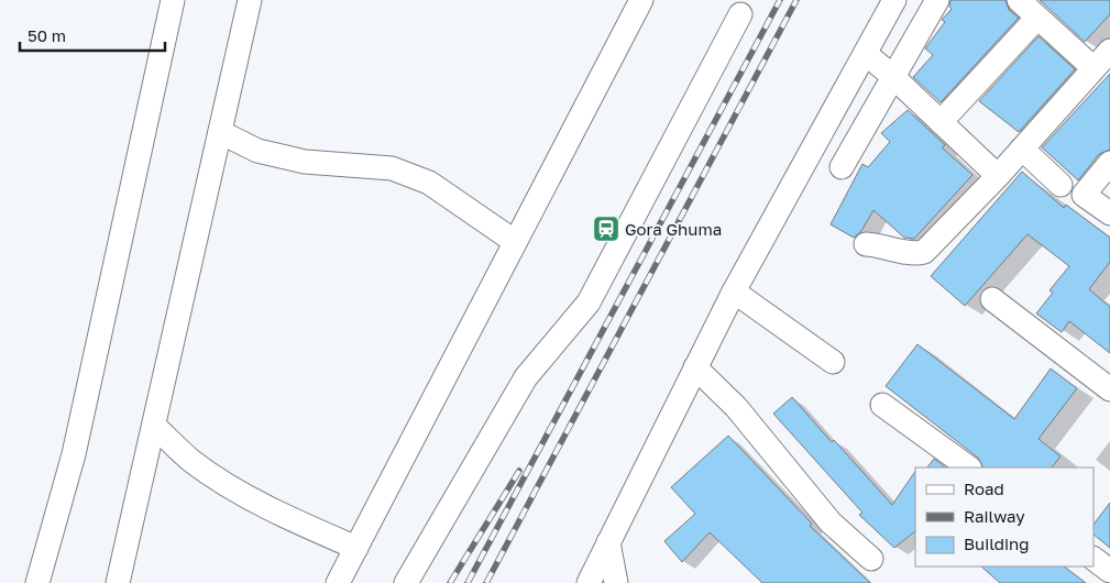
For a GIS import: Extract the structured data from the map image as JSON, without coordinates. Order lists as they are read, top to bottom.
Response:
{
  "places": {
    "station": ["Gora Ghuma"]
  },
  "legend": ["Road", "Railway", "Building"],
  "scale_bar": "50 m"
}
